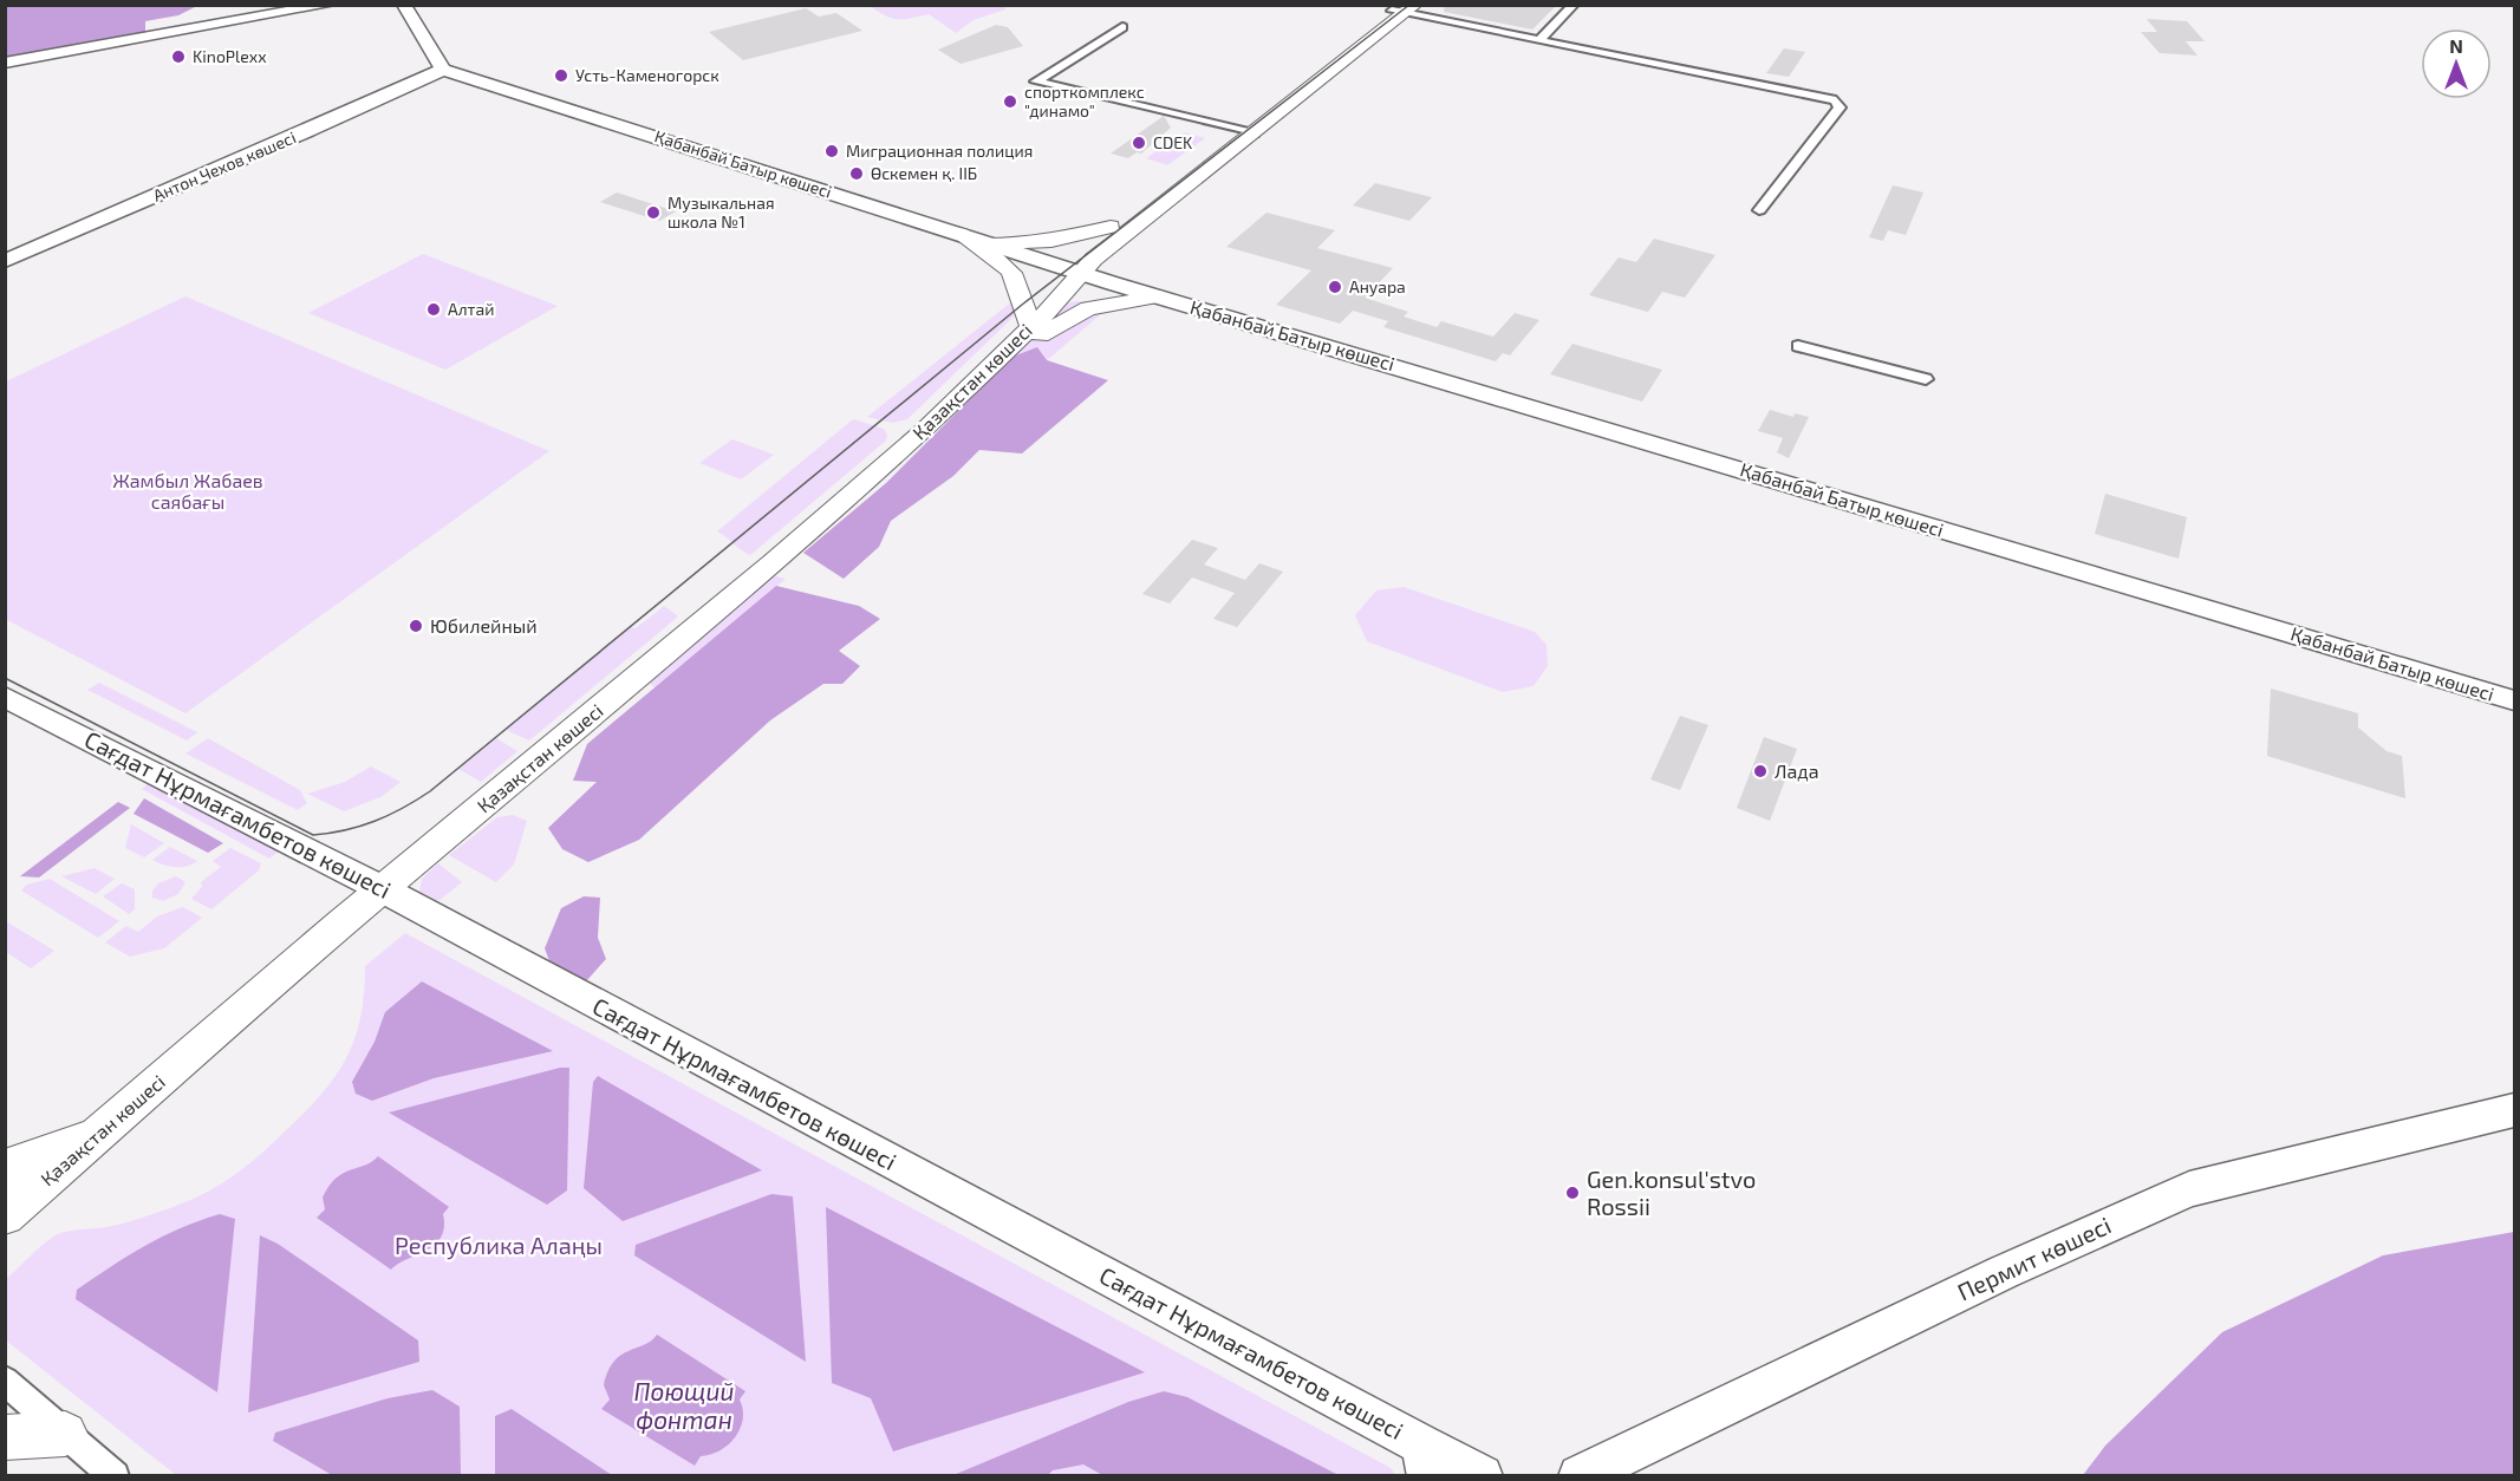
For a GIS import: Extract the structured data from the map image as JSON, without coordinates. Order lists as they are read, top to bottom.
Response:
{
  "streets": {
    "main road": [
      "Қабанбай Батыр көшесі",
      "Антон Чехов көшесі",
      "Қазақстан көшесі",
      "Сағдат Нұрмағамбетов көшесі",
      "Пермит көшесі"
    ]
  },
  "crossings": [
    ["Қабанбай Батыр көшесі", "Антон Чехов көшесі"],
    ["Қабанбай Батыр көшесі", "Қазақстан көшесі"],
    ["Қазақстан көшесі", "Сағдат Нұрмағамбетов көшесі"]
  ],
  "water": ["Поющий фонтан"],
  "parks": ["Жамбыл Жабаев саябағы", "Республика Алаңы"],
  "places": [
    "KinoPlexx",
    "Усть-Каменогорск",
    "спорткомплекс \"динамо\"",
    "CDEK",
    "Миграционная полиция",
    "Өскемен қ. ІІБ",
    "Музыкальная школа №1",
    "Ануара",
    "Алтай",
    "Юбилейный",
    "Лада",
    "Gen.konsul'stvo Rossii"
  ],
  "north": "top"
}
